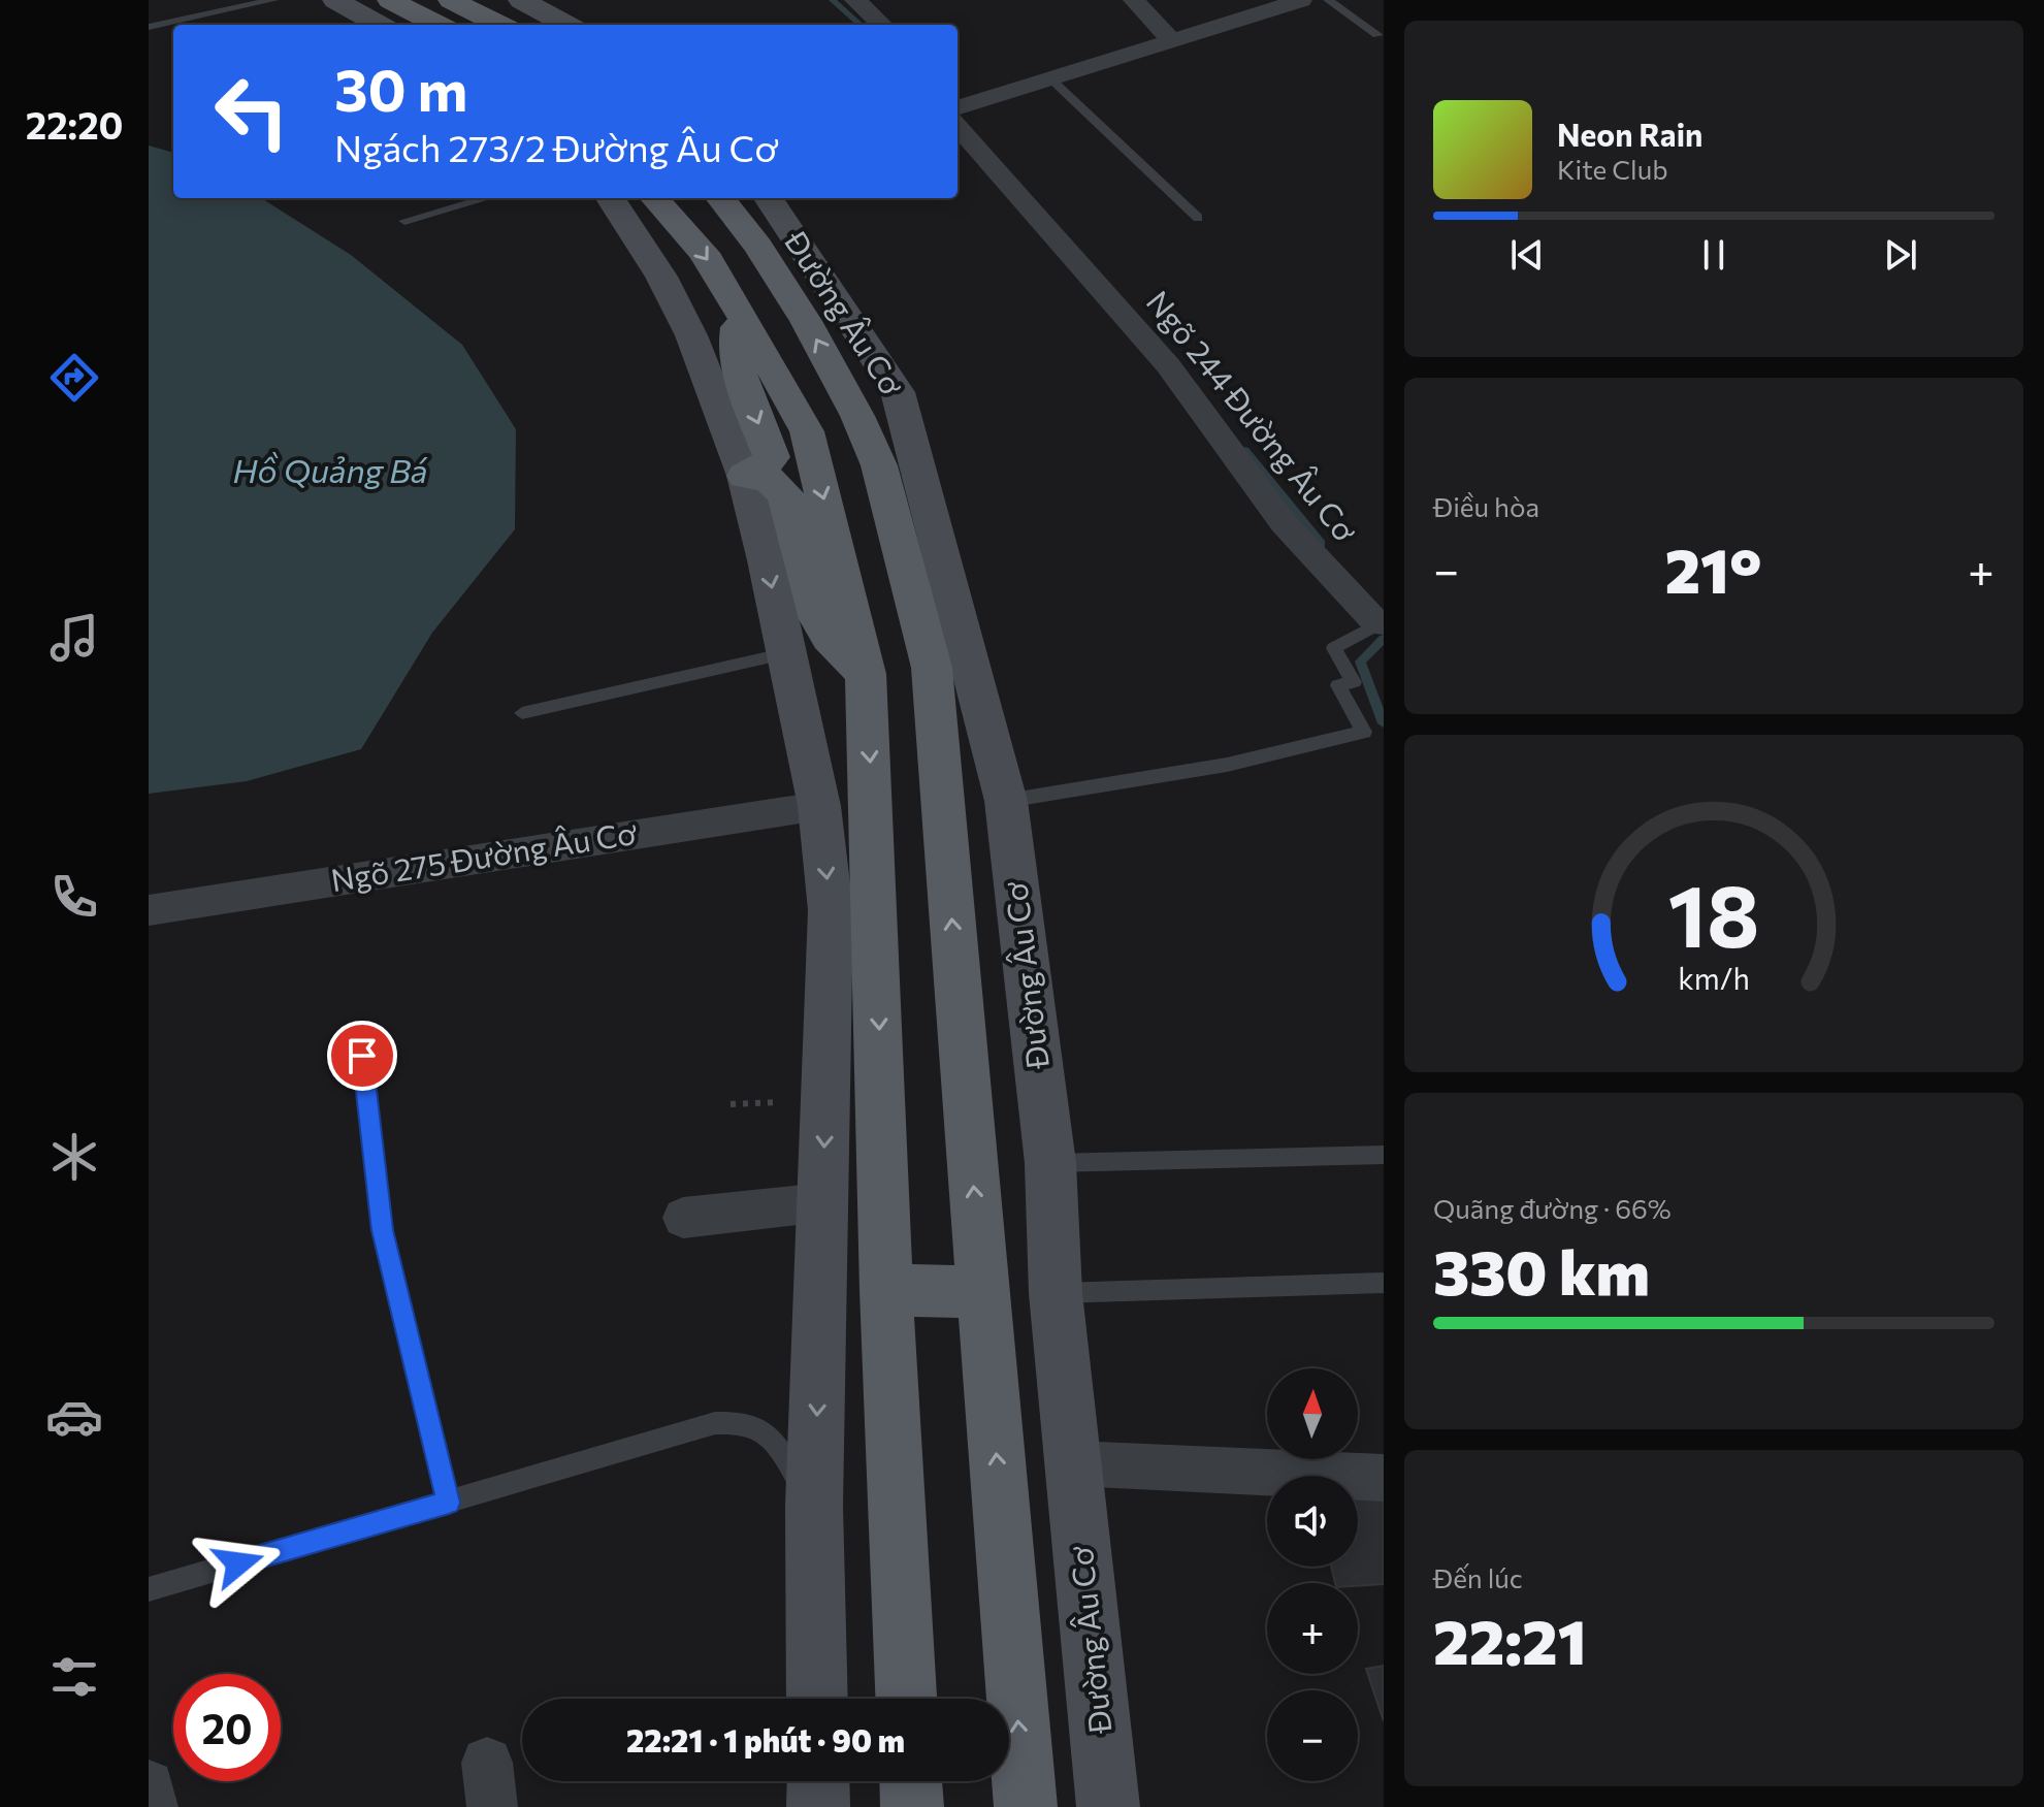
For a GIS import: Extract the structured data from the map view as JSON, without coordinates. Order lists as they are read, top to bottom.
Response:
{
  "streets": {
    "main road": ["Đường Âu Cơ"],
    "street": ["Ngõ 244 Đường Âu Cơ", "Ngõ 275 Đường Âu Cơ"]
  },
  "crossings": [
    ["Đường Âu Cơ", "Ngõ 244 Đường Âu Cơ"]
  ],
  "water": ["Hồ Quảng Bá"],
  "north": "top",
  "page": {
    "tabs": "22:20",
    "turn": ["30 m", "Ngách 273/2 Đường Âu Cơ"],
    "song": ["Neon Rain", "Kite Club"],
    "tile": [
      "Điều hòa",
      ["Quãng đường · 66%", "330 km"],
      ["Đến lúc", "22:21"]
    ],
    "heat": ["−", "21°", "+"],
    "map_buttons": ["+", "−"],
    "limit": "20",
    "trip": "22:21 · 1 phút · 90 m",
    "gauge": ["18", "km/h"]
  }
}
